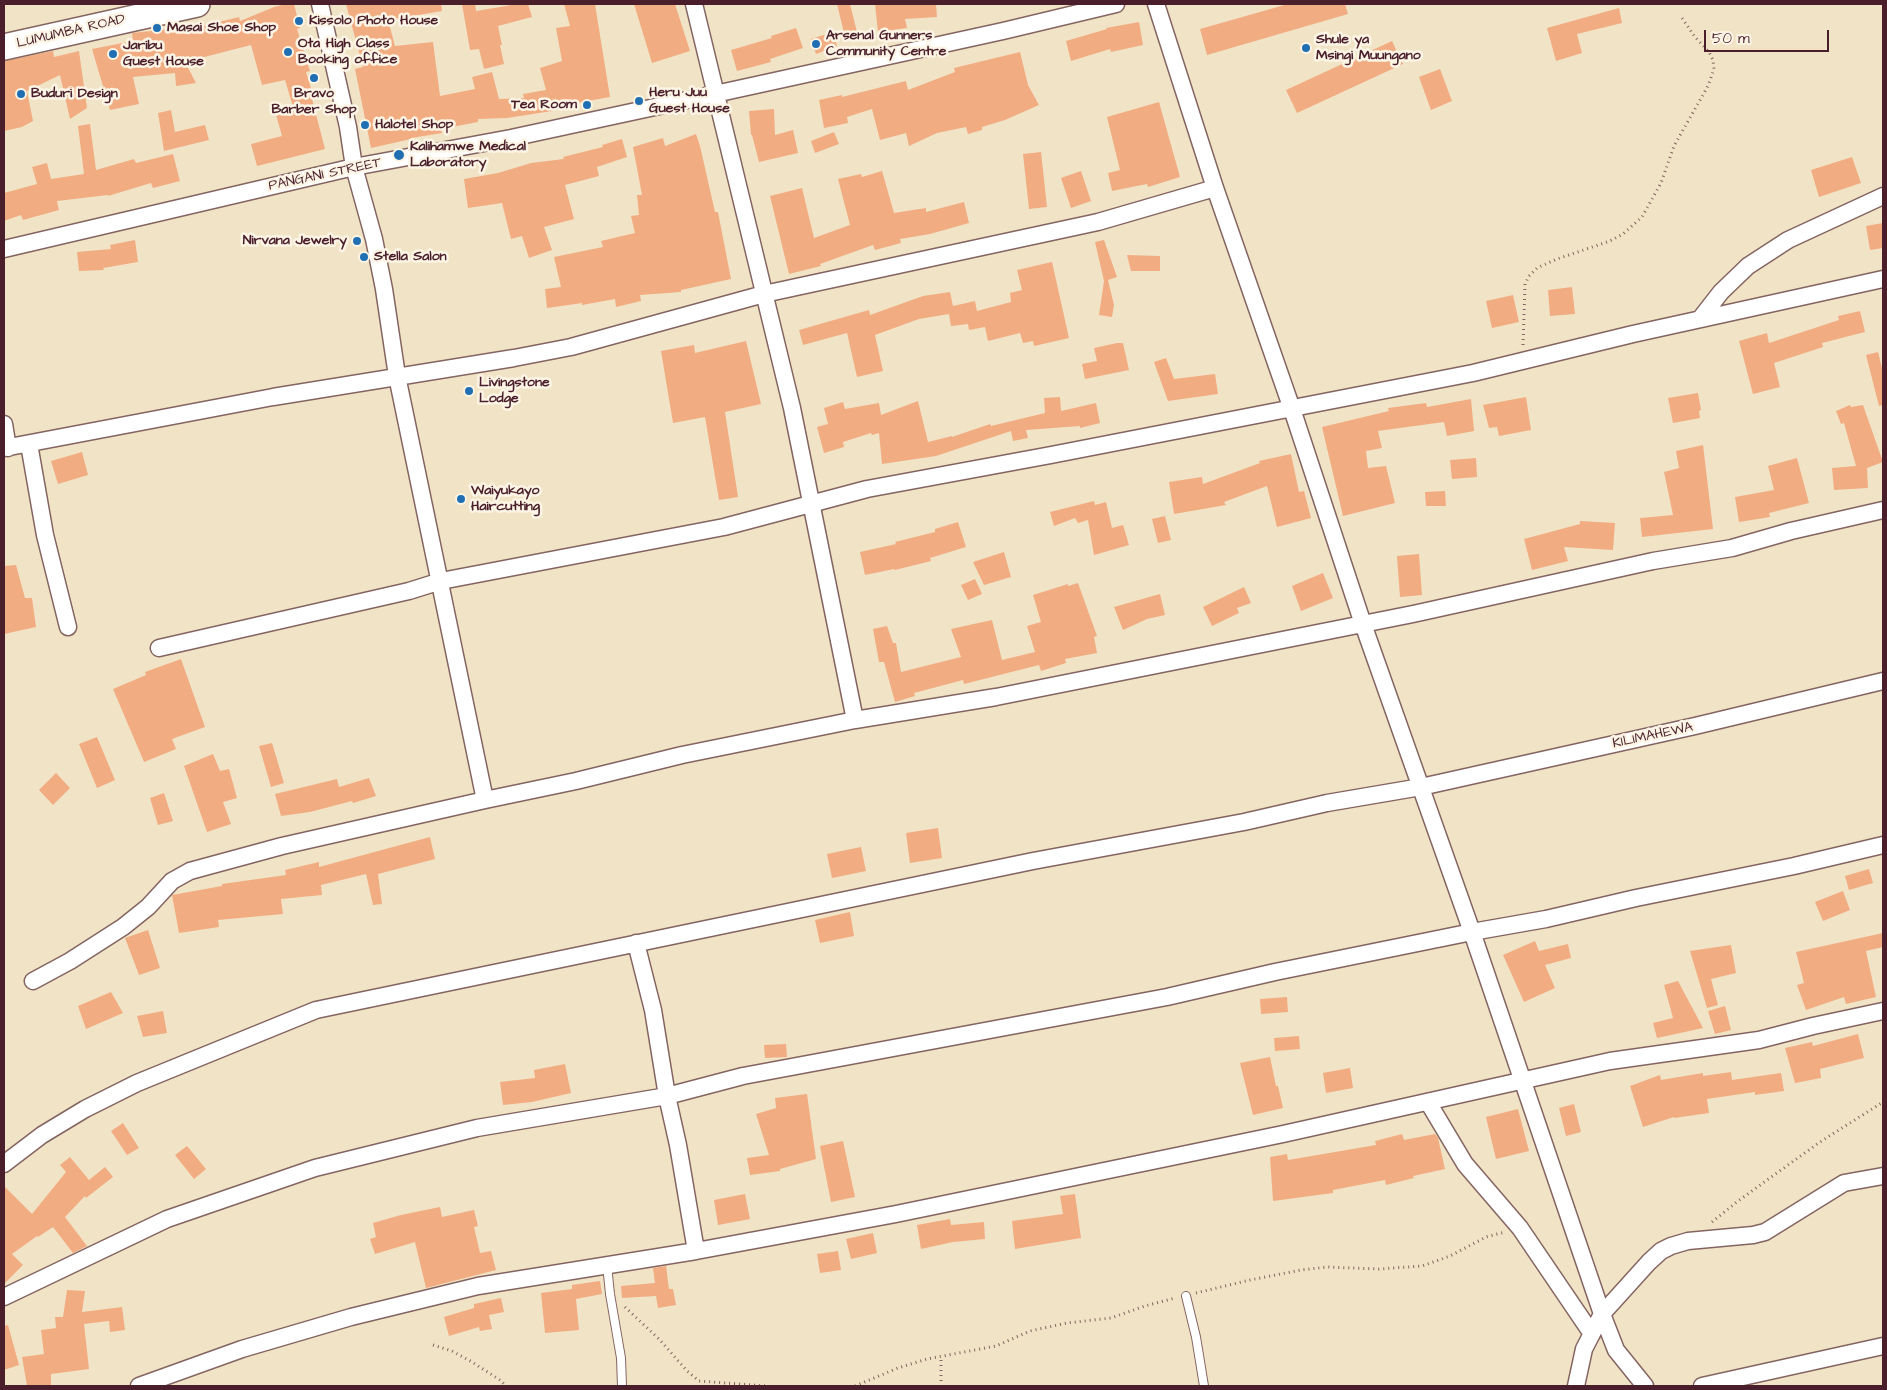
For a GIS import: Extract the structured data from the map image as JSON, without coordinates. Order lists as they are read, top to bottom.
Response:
{
  "streets": {
    "main road": ["LUMUMBA ROAD"],
    "street": ["PANGANI STREET", "KILIMAHEWA"]
  },
  "places": [
    "Kissolo Photo House",
    "Masai Shoe Shop",
    "Arsenal Gunners Community Centre",
    "Shule ya Msingi Muungano",
    "Ota High Class Booking office",
    "Jaribu Guest House",
    "Bravo Barber Shop",
    "Buduri Design",
    "Heru Juu Guest House",
    "Tea Room",
    "Halotel Shop",
    "Kalihamwe Medical Laboratory",
    "Nirvana Jewelry",
    "Stella Salon",
    "Livingstone Lodge",
    "Waiyukayo Haircutting"
  ],
  "scale_bar": "50 m"
}
